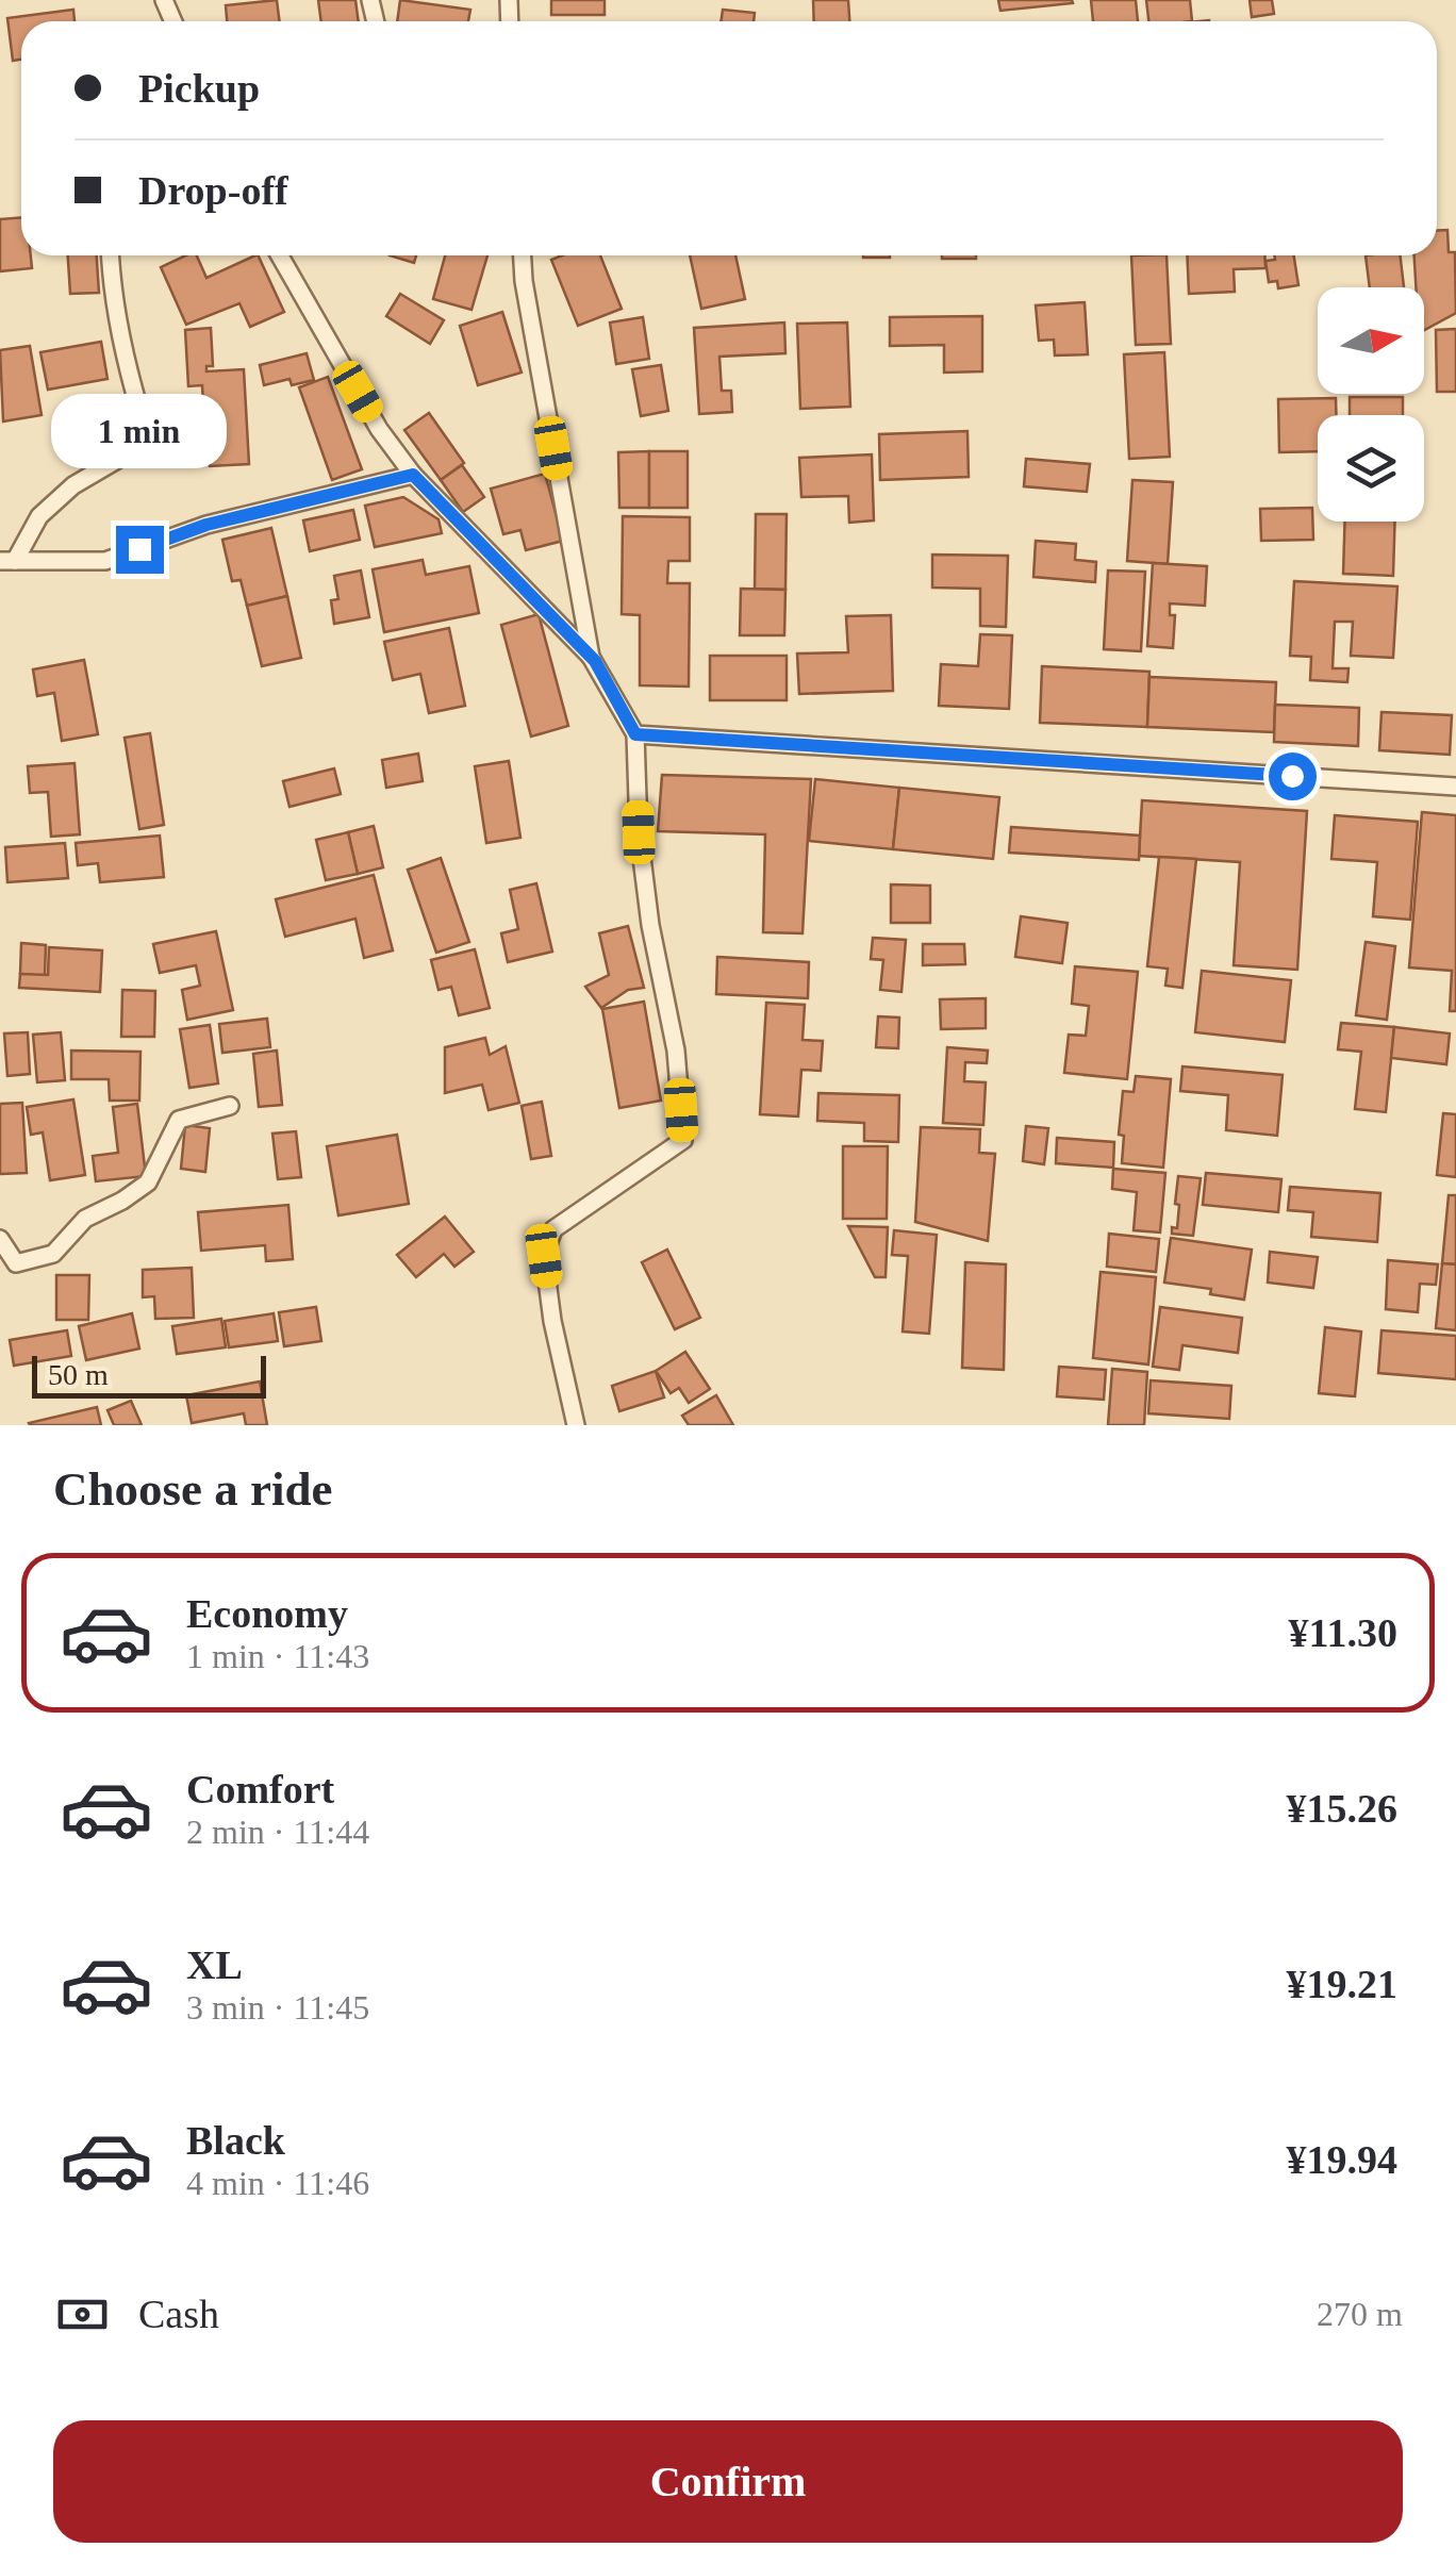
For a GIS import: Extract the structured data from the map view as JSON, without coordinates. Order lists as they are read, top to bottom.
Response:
{
  "scale_bar": "50 m",
  "north": "right",
  "page": {
    "banner": ["Pickup", "Drop-off"],
    "bubble": "1 min",
    "scale": "50 m",
    "heading": "Choose a ride",
    "list": [
      {
        "name": "Economy",
        "note": "1 min · 11:43",
        "value": "¥11.30"
      },
      {
        "name": "Comfort",
        "note": "2 min · 11:44",
        "value": "¥15.26"
      },
      {
        "name": "XL",
        "note": "3 min · 11:45",
        "value": "¥19.21"
      },
      {
        "name": "Black",
        "note": "4 min · 11:46",
        "value": "¥19.94"
      }
    ],
    "pay": ["Cash", "270 m"],
    "buttons": "Confirm"
  }
}
